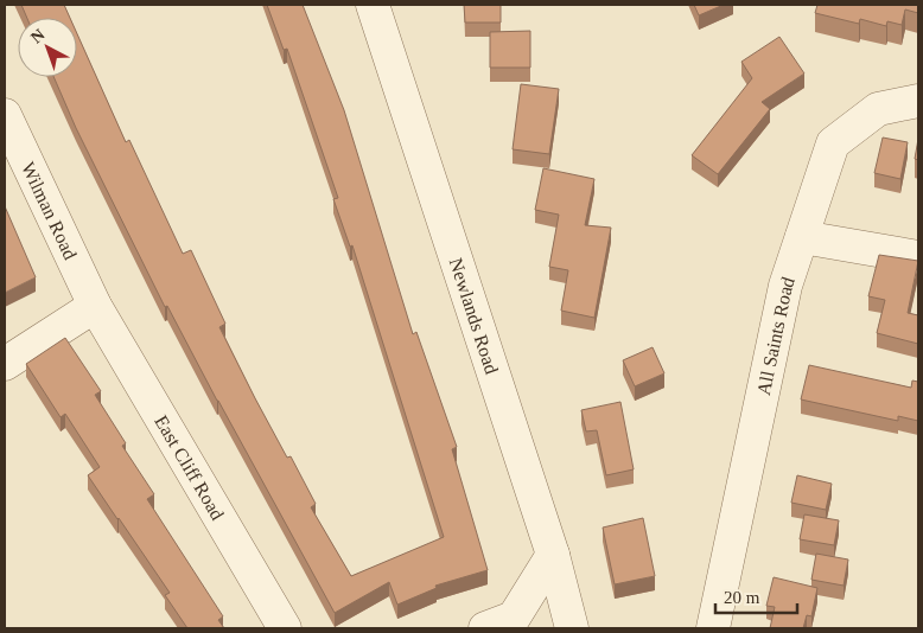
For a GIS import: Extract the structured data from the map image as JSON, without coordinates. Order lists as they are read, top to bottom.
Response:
{
  "streets": {
    "street": [
      "Wilman Road",
      "Newlands Road",
      "All Saints Road",
      "East Cliff Road"
    ]
  },
  "crossings": [
    ["Wilman Road", "East Cliff Road"]
  ],
  "scale_bar": "20 m",
  "north": "top left"
}
